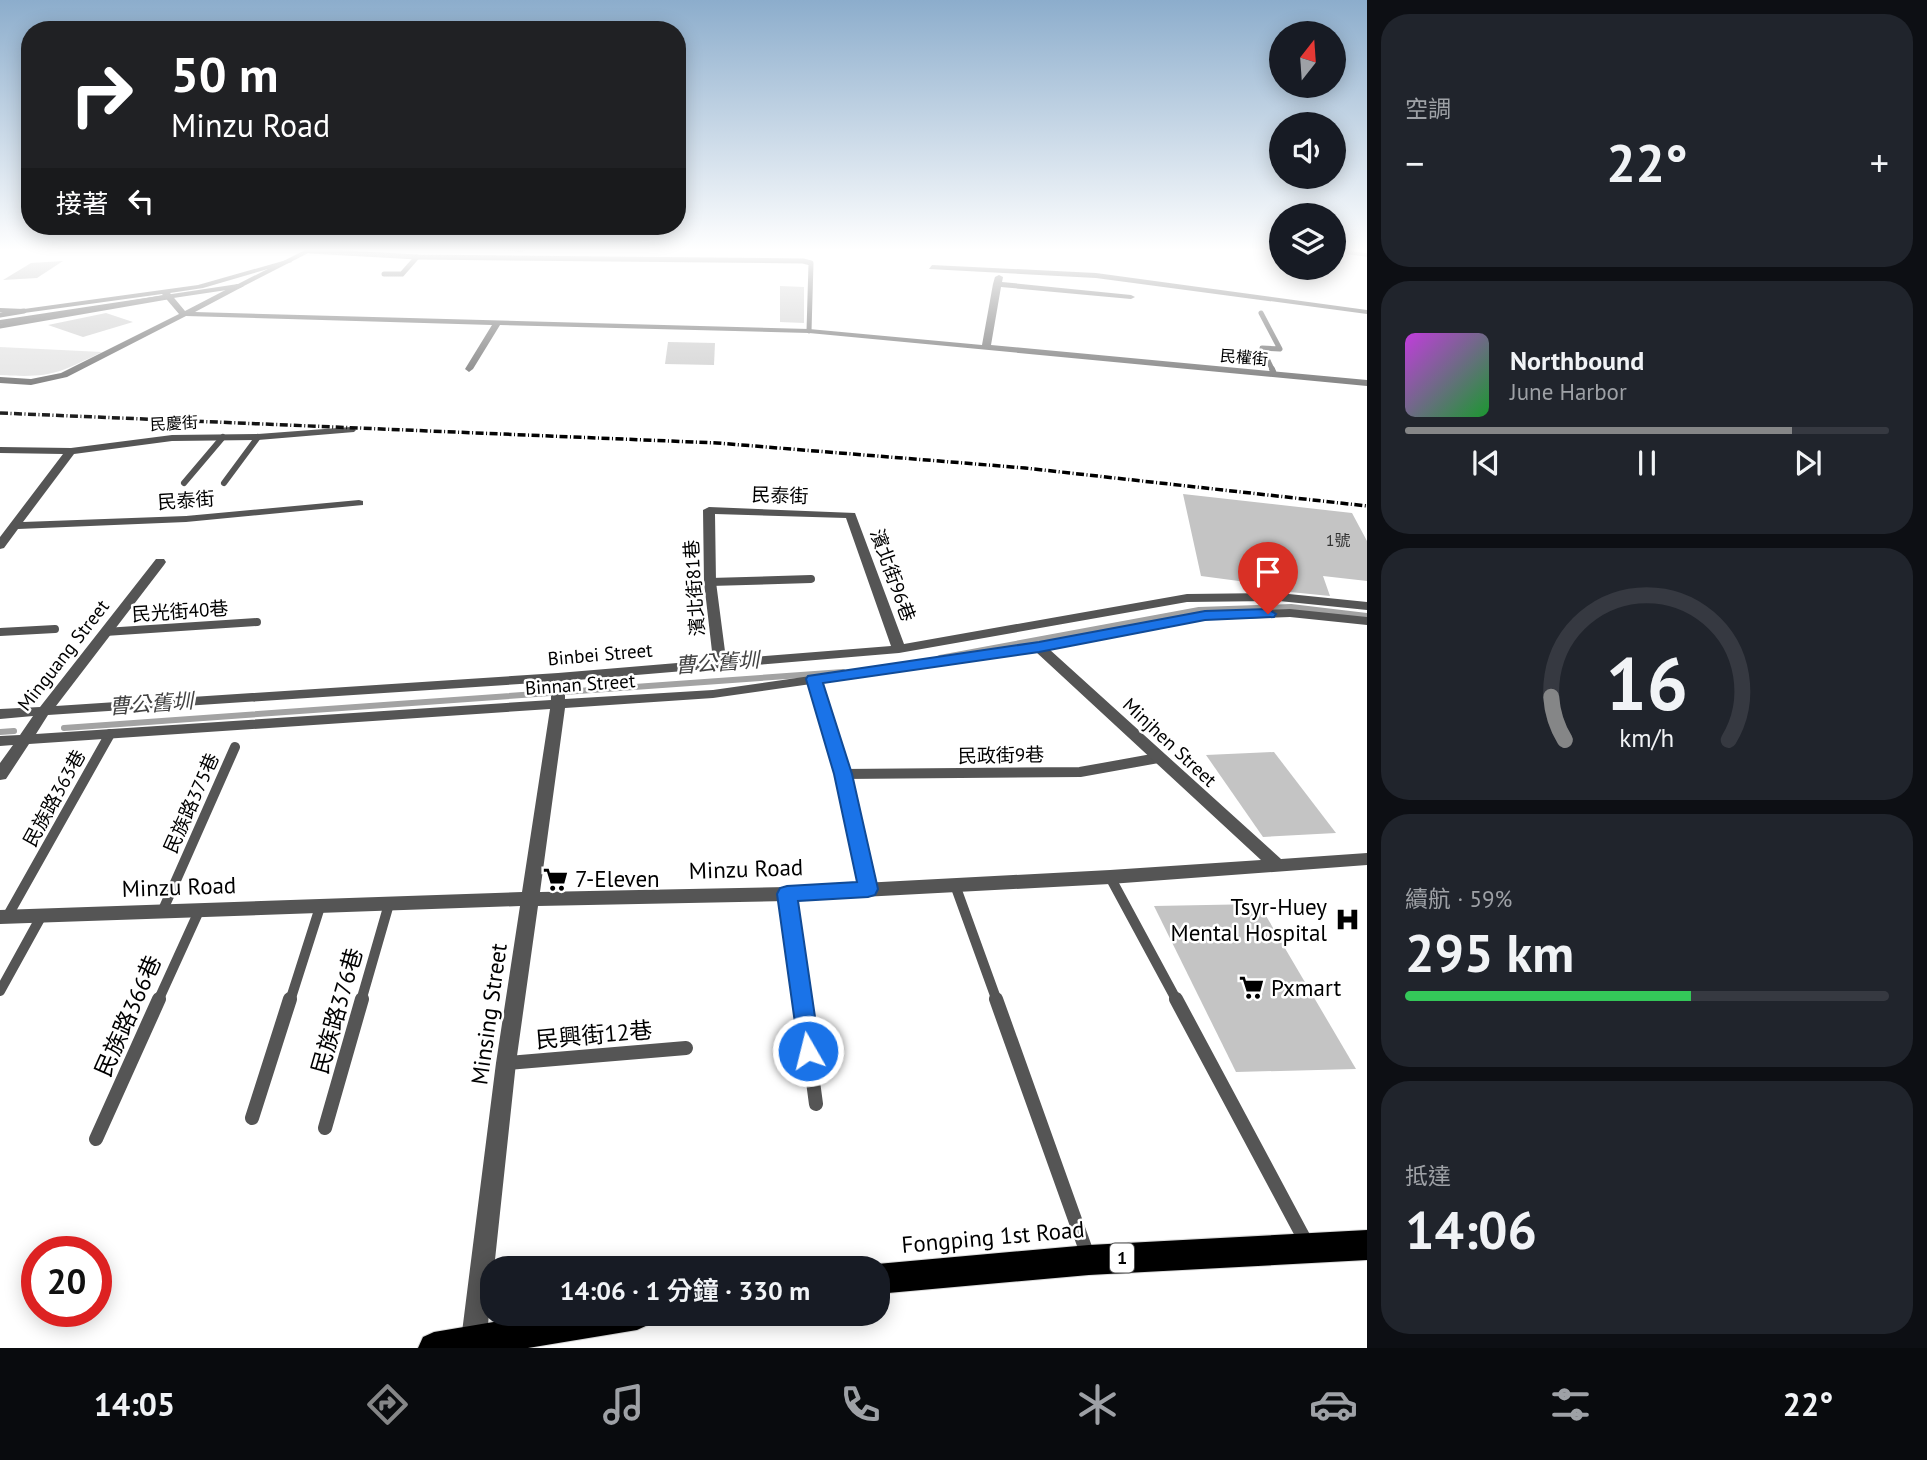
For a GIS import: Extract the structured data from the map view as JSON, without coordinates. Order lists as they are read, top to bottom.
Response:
{
  "streets": {
    "main road": ["Fongping 1st Road", "1"],
    "street": [
      "民權街",
      "民慶街",
      "民泰街",
      "濱北街96巷",
      "濱北街81巷",
      "Binbei Street",
      "Minguang Street",
      "Binnan Street",
      "Minjhen Street",
      "Minzu Road",
      "Minsing Street"
    ],
    "lane": [
      "民光街40巷",
      "民政街9巷",
      "民族路363巷",
      "民族路375巷",
      "民族路376巷",
      "民族路366巷",
      "民興街12巷"
    ]
  },
  "crossings": [
    ["民泰街", "濱北街96巷"],
    ["民泰街", "濱北街81巷"],
    ["濱北街96巷", "Binbei Street"],
    ["濱北街81巷", "Binbei Street"],
    ["民光街40巷", "Minguang Street"],
    ["Binbei Street", "Minguang Street"],
    ["Binbei Street", "Binnan Street"],
    ["Binbei Street", "Minsing Street"],
    ["Minguang Street", "Binnan Street"],
    ["Binnan Street", "Minjhen Street"],
    ["Binnan Street", "民族路363巷"],
    ["Binnan Street", "Minsing Street"],
    ["Minjhen Street", "民政街9巷"],
    ["Minjhen Street", "Minzu Road"],
    ["民族路363巷", "Minzu Road"],
    ["民族路375巷", "Minzu Road"],
    ["Minzu Road", "民族路376巷"],
    ["Minzu Road", "Minsing Street"],
    ["Minzu Road", "民族路366巷"],
    ["Minsing Street", "民興街12巷"]
  ],
  "water": ["曹公舊圳"],
  "places": {
    "supermarket": ["7-Eleven", "Pxmart"],
    "hospital": ["Tsyr-Huey Mental Hospital"]
  },
  "house_numbers": ["1號"],
  "north": "top",
  "page": {
    "tile": [
      "空調",
      ["續航 · 59%", "295 km"],
      ["抵達", "14:06"]
    ],
    "turn": ["50 m", "Minzu Road"],
    "heat": ["−", "22°", "+"],
    "then": "接著",
    "song": ["Northbound", "June Harbor"],
    "limit": "20",
    "trip": "14:06 · 1 分鐘 · 330 m",
    "tabs": ["14:05", "22°"],
    "gauge": ["16", "km/h"]
  }
}
